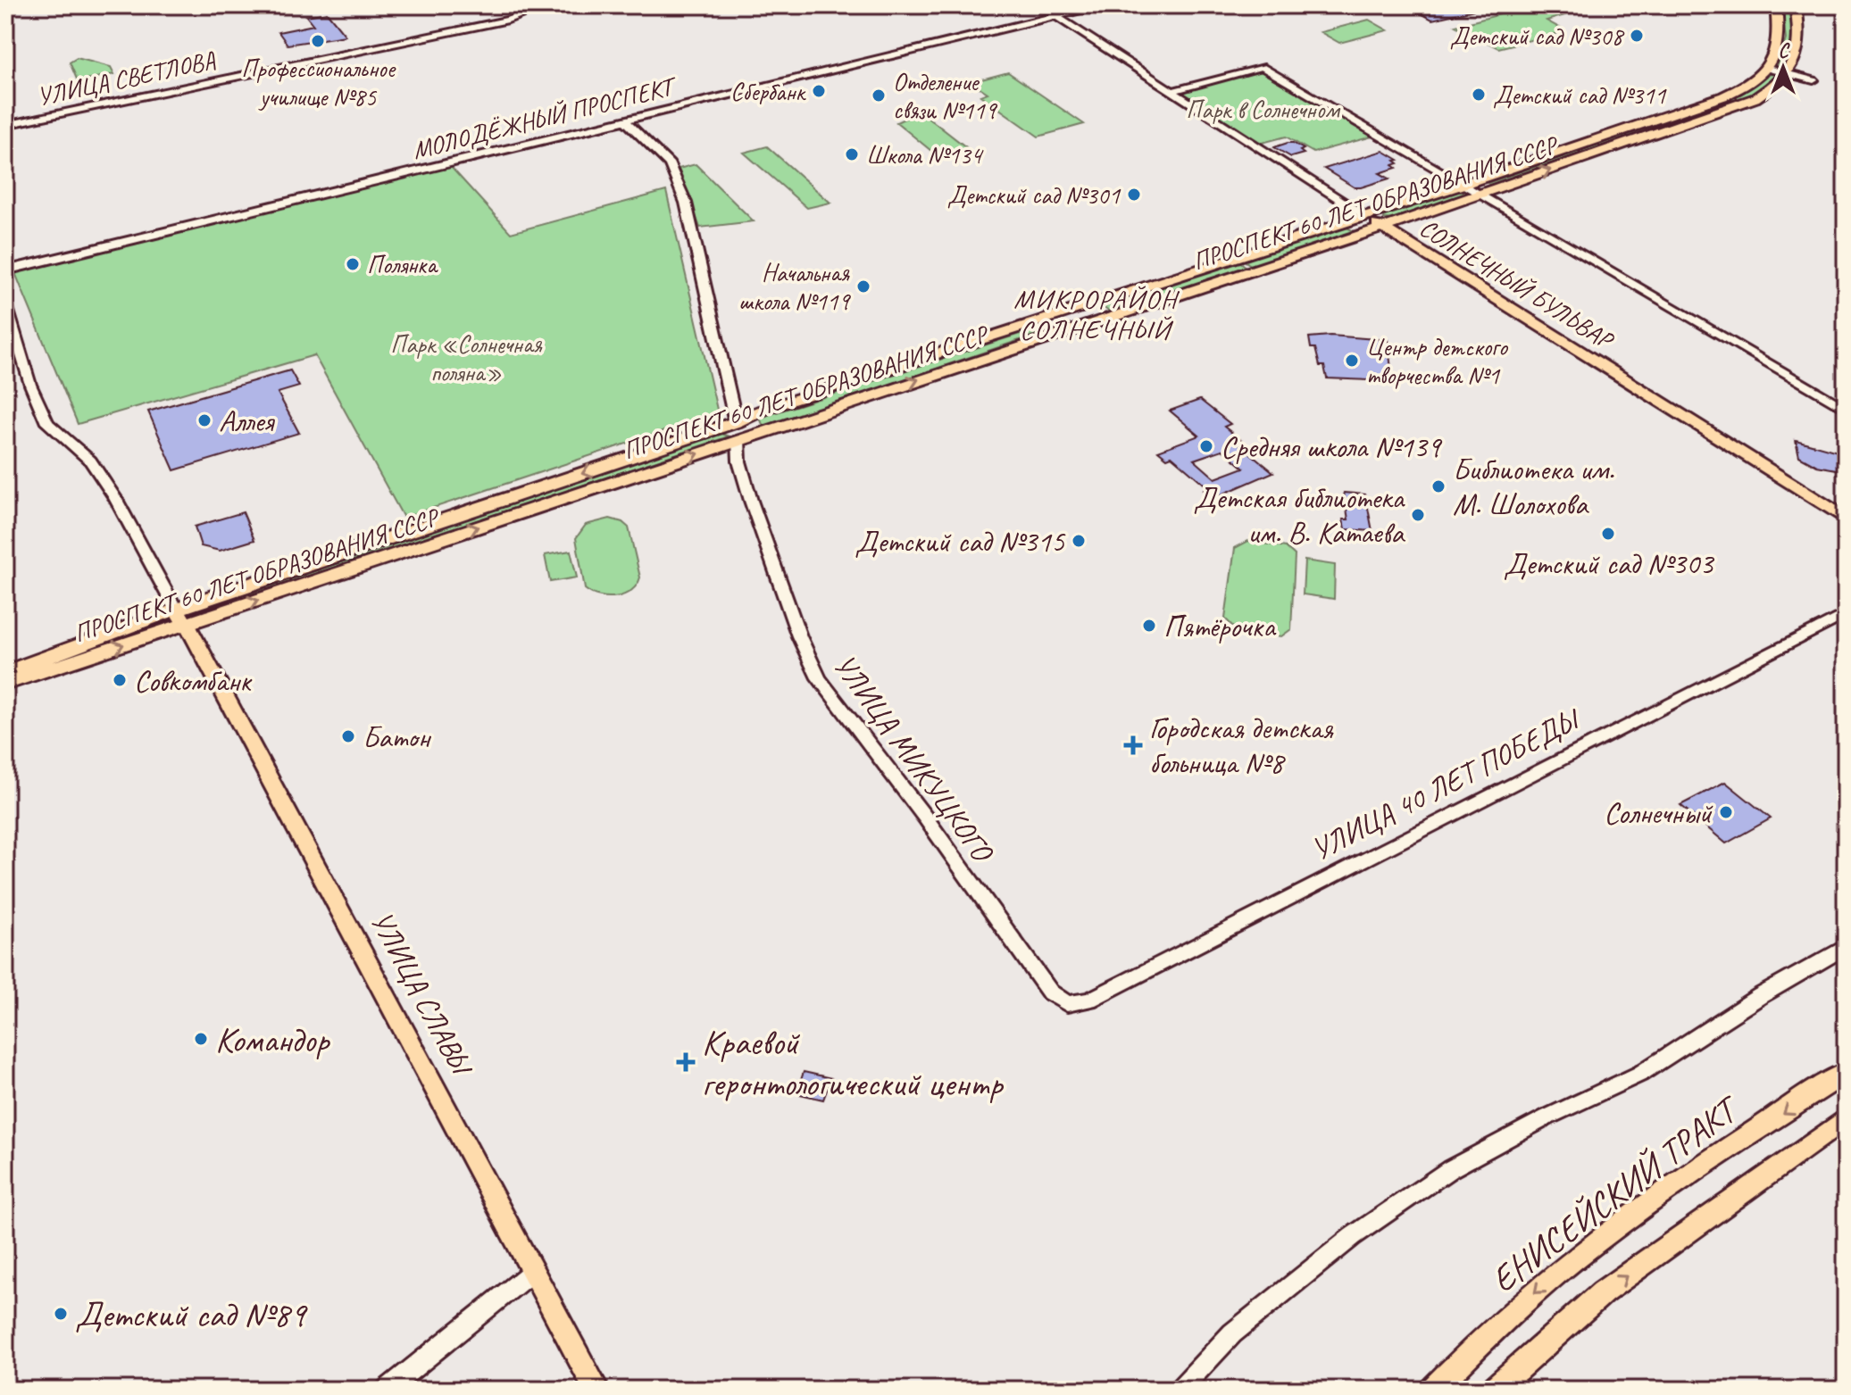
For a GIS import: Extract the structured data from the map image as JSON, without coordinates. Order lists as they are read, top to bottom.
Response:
{
  "streets": {
    "main road": [
      "ПРОСПЕКТ 60 ЛЕТ ОБРАЗОВАНИЯ СССР",
      "СОЛНЕЧНЫЙ БУЛЬВАР",
      "УЛИЦА МИКУЦКОГО",
      "УЛИЦА СЛАВЫ",
      "ЕНИСЕЙСКИЙ ТРАКТ"
    ],
    "street": ["УЛИЦА СВЕТЛОВА", "МОЛОДЁЖНЫЙ ПРОСПЕКТ", "УЛИЦА 40 ЛЕТ ПОБЕДЫ"]
  },
  "crossings": [
    ["МОЛОДЁЖНЫЙ ПРОСПЕКТ", "СОЛНЕЧНЫЙ БУЛЬВАР"],
    ["МОЛОДЁЖНЫЙ ПРОСПЕКТ", "УЛИЦА МИКУЦКОГО"],
    ["ПРОСПЕКТ 60 ЛЕТ ОБРАЗОВАНИЯ СССР", "СОЛНЕЧНЫЙ БУЛЬВАР"],
    ["ПРОСПЕКТ 60 ЛЕТ ОБРАЗОВАНИЯ СССР", "УЛИЦА МИКУЦКОГО"],
    ["ПРОСПЕКТ 60 ЛЕТ ОБРАЗОВАНИЯ СССР", "УЛИЦА СЛАВЫ"],
    ["УЛИЦА МИКУЦКОГО", "УЛИЦА 40 ЛЕТ ПОБЕДЫ"]
  ],
  "districts": ["МИКРОРАЙОН СОЛНЕЧНЫЙ"],
  "parks": ["Парк в Солнечном", "Парк «Солнечная поляна»"],
  "places": {
    "other": [
      "Детский сад №308",
      "Профессиональное училище №85",
      "Сбербанк",
      "Детский сад №311",
      "Отделение связи №119",
      "Школа №134",
      "Детский сад №301",
      "Полянка",
      "Начальная школа №119",
      "Центр детского творчества №1",
      "Аллея",
      "Средняя школа №139",
      "Библиотека им. М. Шолохова",
      "Детская библиотека им. В. Катаева",
      "Детский сад №303",
      "Детский сад №315",
      "Пятёрочка",
      "Совкомбанк",
      "Батон",
      "Солнечный",
      "Командор",
      "Детский сад №89"
    ],
    "health": ["Городская детская больница №8", "Краевой геронтологический центр"]
  },
  "north": "top"
}
